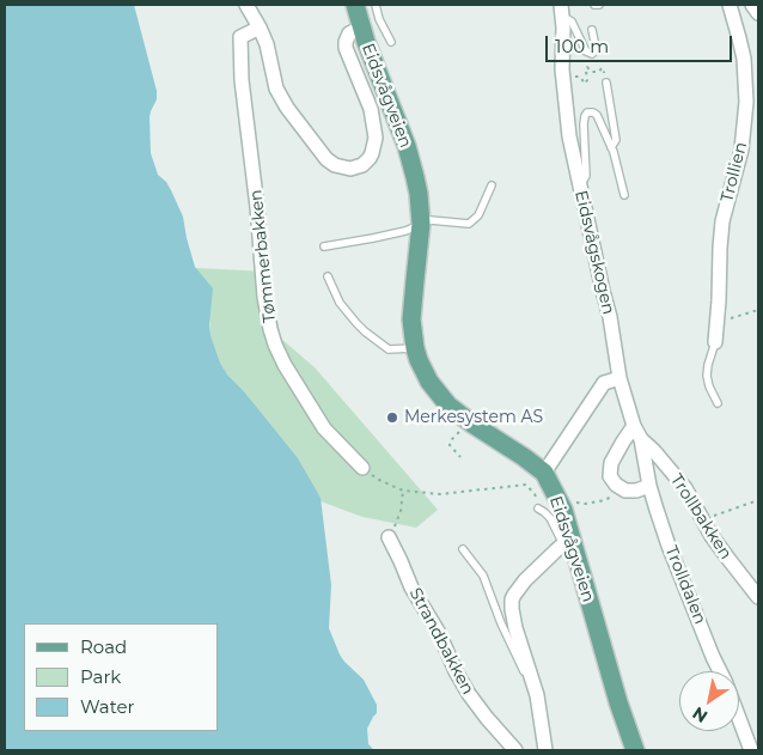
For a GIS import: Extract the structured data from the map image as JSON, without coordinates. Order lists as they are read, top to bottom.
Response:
{
  "streets": {
    "main road": ["Eidsvågveien"],
    "street": [
      "Trollien",
      "Eidsvågskogen",
      "Tømmerbakken",
      "Trollbakken",
      "Trolldalen",
      "Strandbakken"
    ]
  },
  "crossings": [
    ["Eidsvågskogen", "Trolldalen"],
    ["Trollbakken", "Trolldalen"]
  ],
  "places": ["Merkesystem AS"],
  "legend": ["Road", "Park", "Water"],
  "scale_bar": "100 m",
  "north": "bottom left"
}
